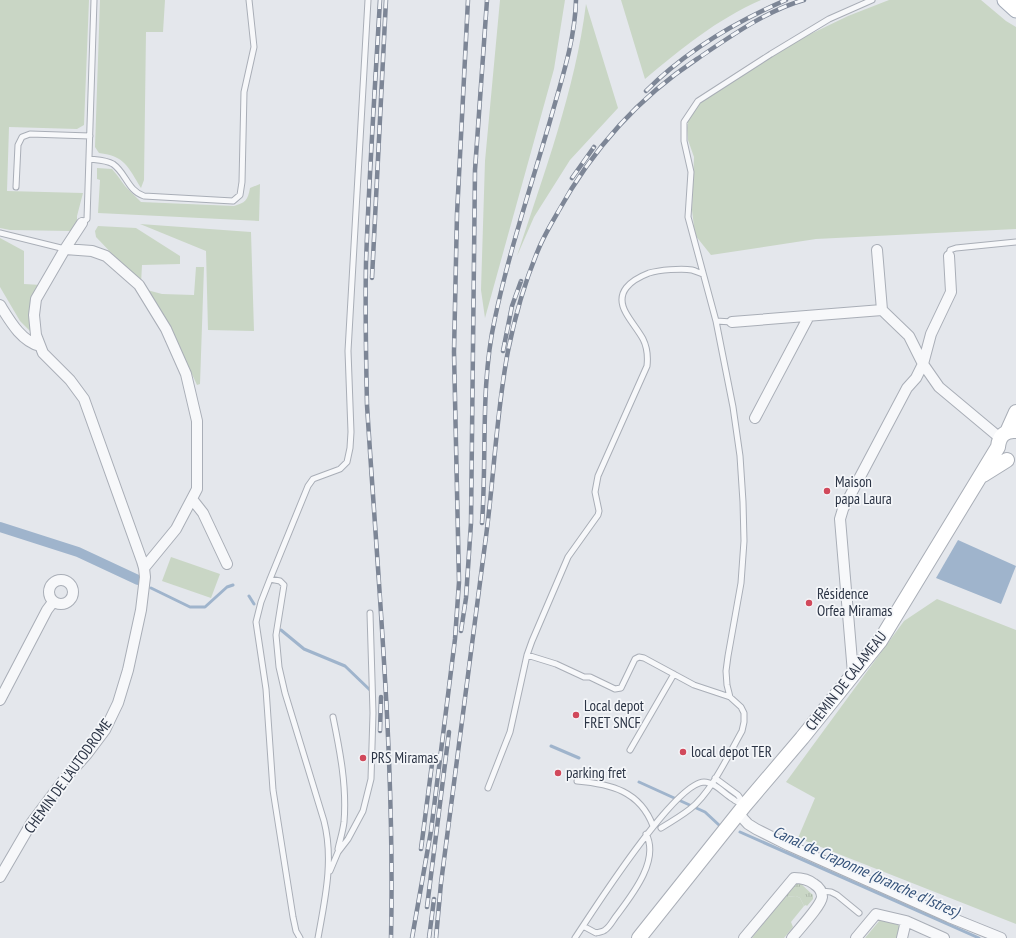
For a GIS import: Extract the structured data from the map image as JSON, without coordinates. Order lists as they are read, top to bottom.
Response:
{
  "streets": {
    "main road": ["CHEMIN DE CALAMEAU"],
    "street": ["CHEMIN DE L'AUTODROME"]
  },
  "water": ["Canal de Craponne (branche d'Istres)"],
  "places": [
    "Maison papa Laura",
    "Résidence Orfea Miramas",
    "Local depot FRET SNCF",
    "local depot TER",
    "PRS Miramas",
    "parking fret"
  ]
}
